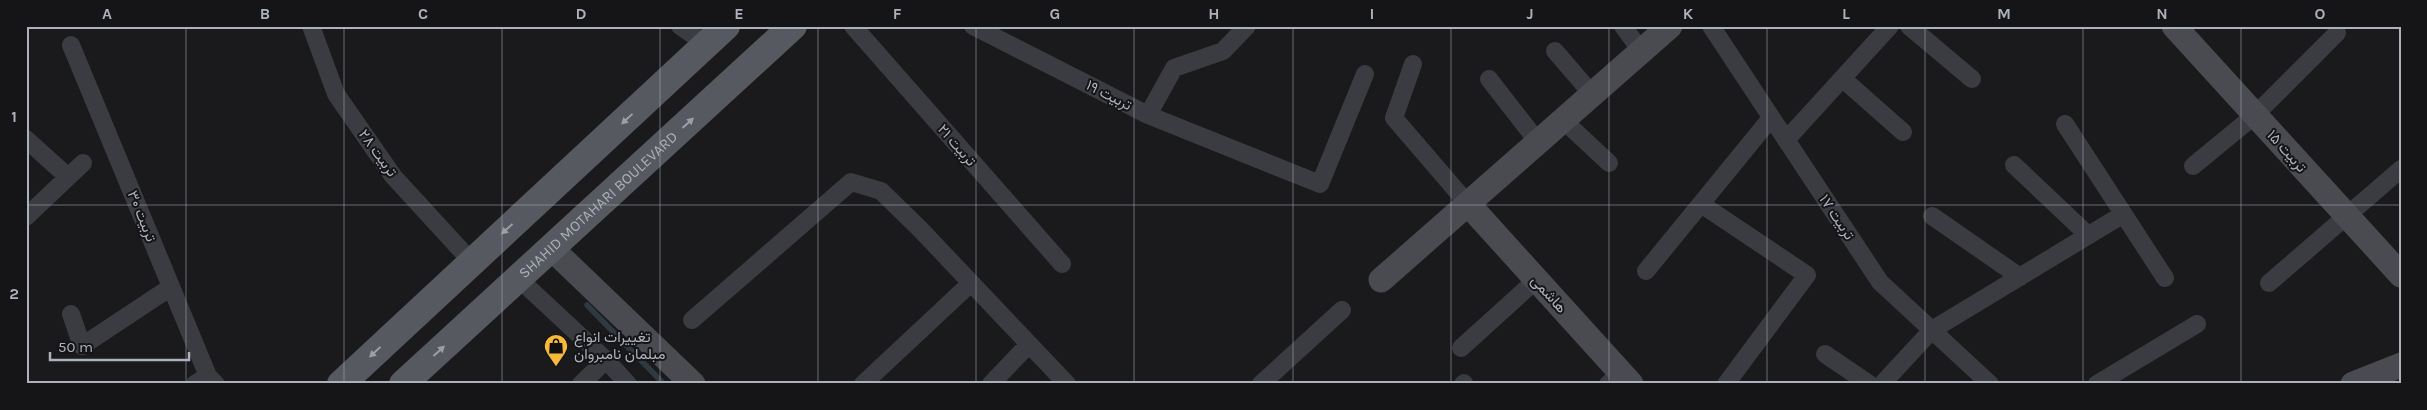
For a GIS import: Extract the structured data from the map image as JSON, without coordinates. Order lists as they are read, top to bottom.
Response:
{
  "streets": {
    "main road": ["SHAHID MOTAHARI BOULEVARD"],
    "street": [
      "تربیت ۱۹",
      "تربیت ۲۱",
      "تربیت ۱۵",
      "تربیت ۲۸",
      "تربیت ۳۰",
      "تربیت ۱۷",
      "هاشمی"
    ]
  },
  "places": {
    "shop": ["تغییرات انواع مبلمان نامبروان"]
  },
  "scale_bar": "50 m",
  "grid": {
    "columns": [
      "A",
      "B",
      "C",
      "D",
      "E",
      "F",
      "G",
      "H",
      "I",
      "J",
      "K",
      "L",
      "M",
      "N",
      "O"
    ],
    "rows": ["1", "2"]
  }
}
